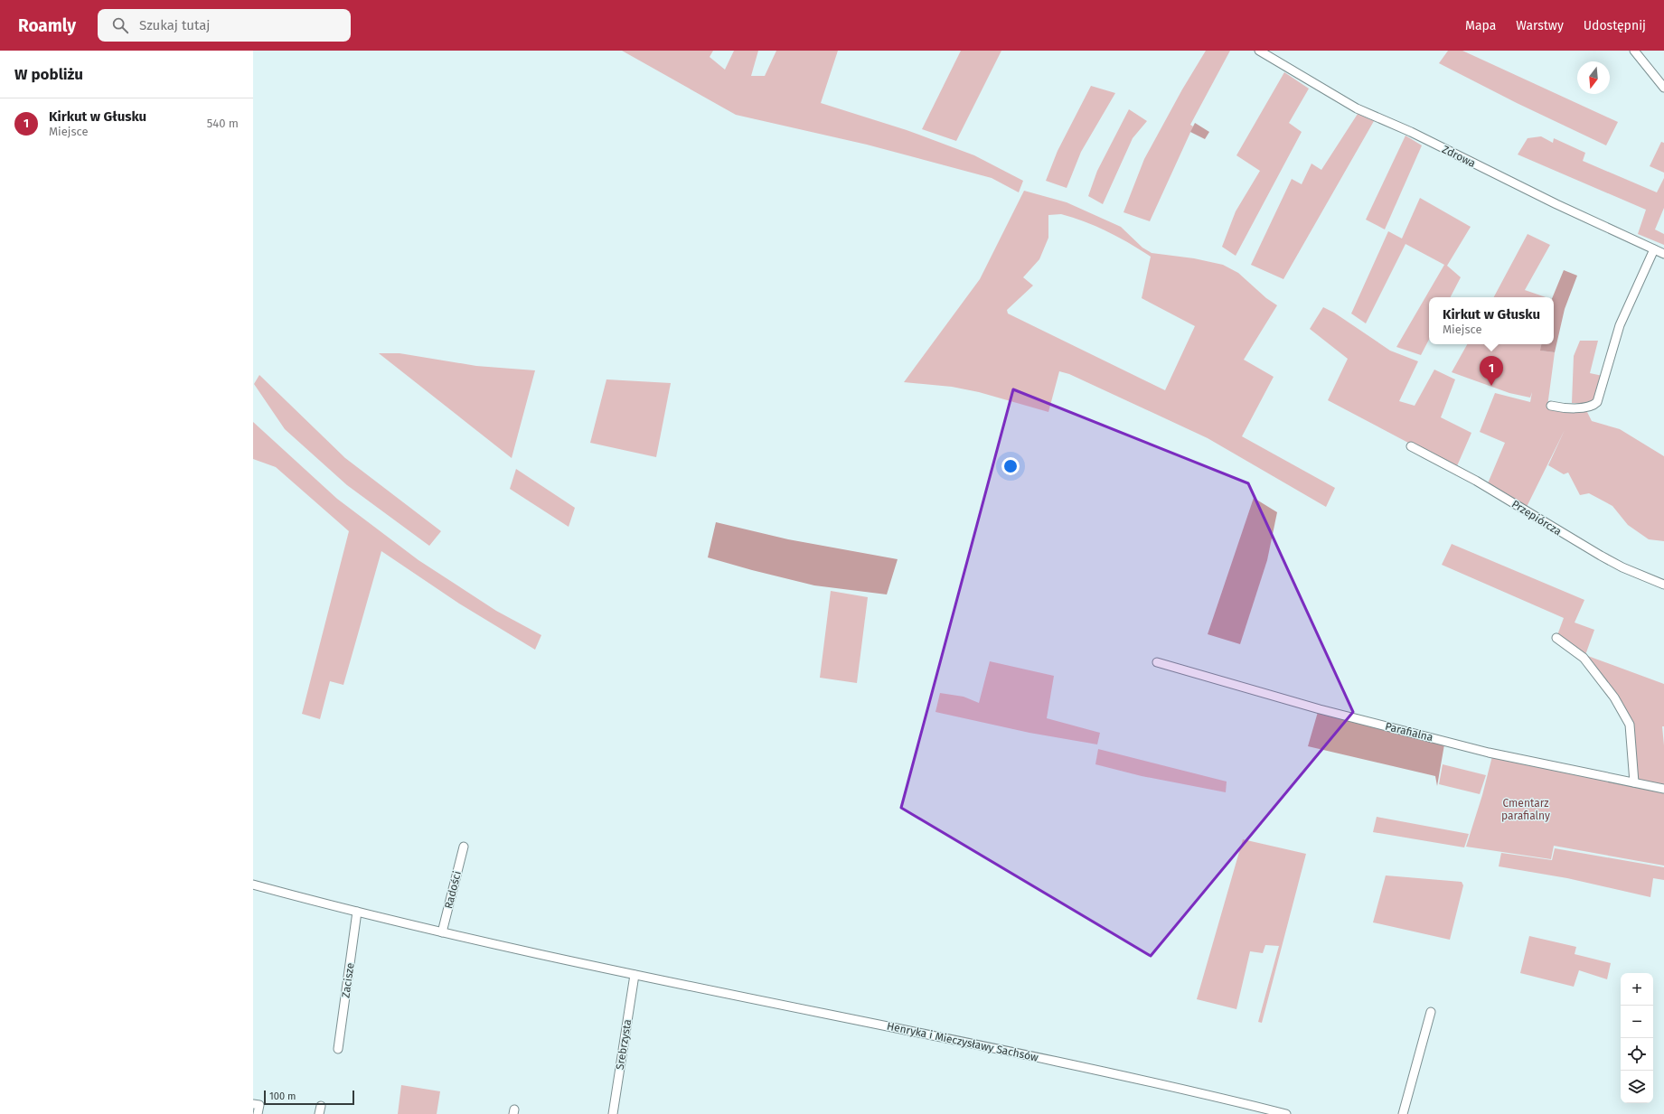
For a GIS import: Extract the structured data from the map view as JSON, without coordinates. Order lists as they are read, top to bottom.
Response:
{
  "streets": {
    "street": [
      "Zdrowa",
      "Przepiórcza",
      "Parafialna",
      "Radości",
      "Zacisze",
      "Henryka i Mieczysławy Sachsów",
      "Srebrzysta"
    ]
  },
  "crossings": [
    ["Radości", "Henryka i Mieczysławy Sachsów"],
    ["Zacisze", "Henryka i Mieczysławy Sachsów"],
    ["Henryka i Mieczysławy Sachsów", "Srebrzysta"]
  ],
  "parks": ["Cmentarz parafialny"],
  "scale_bar": "100 m",
  "north": "bottom",
  "page": {
    "header": "Roamly",
    "search": "Szukaj tutaj",
    "nav": ["Mapa", "Warstwy", "Udostępnij"],
    "heading": "W pobliżu",
    "list": [
      {
        "mark": "1",
        "name": "Kirkut w Głusku",
        "note": "Miejsce",
        "value": "540 m"
      }
    ],
    "popup": ["Kirkut w Głusku", "Miejsce"],
    "pins": "1",
    "map_buttons": ["+", "−"],
    "scale": "100 m"
  }
}
